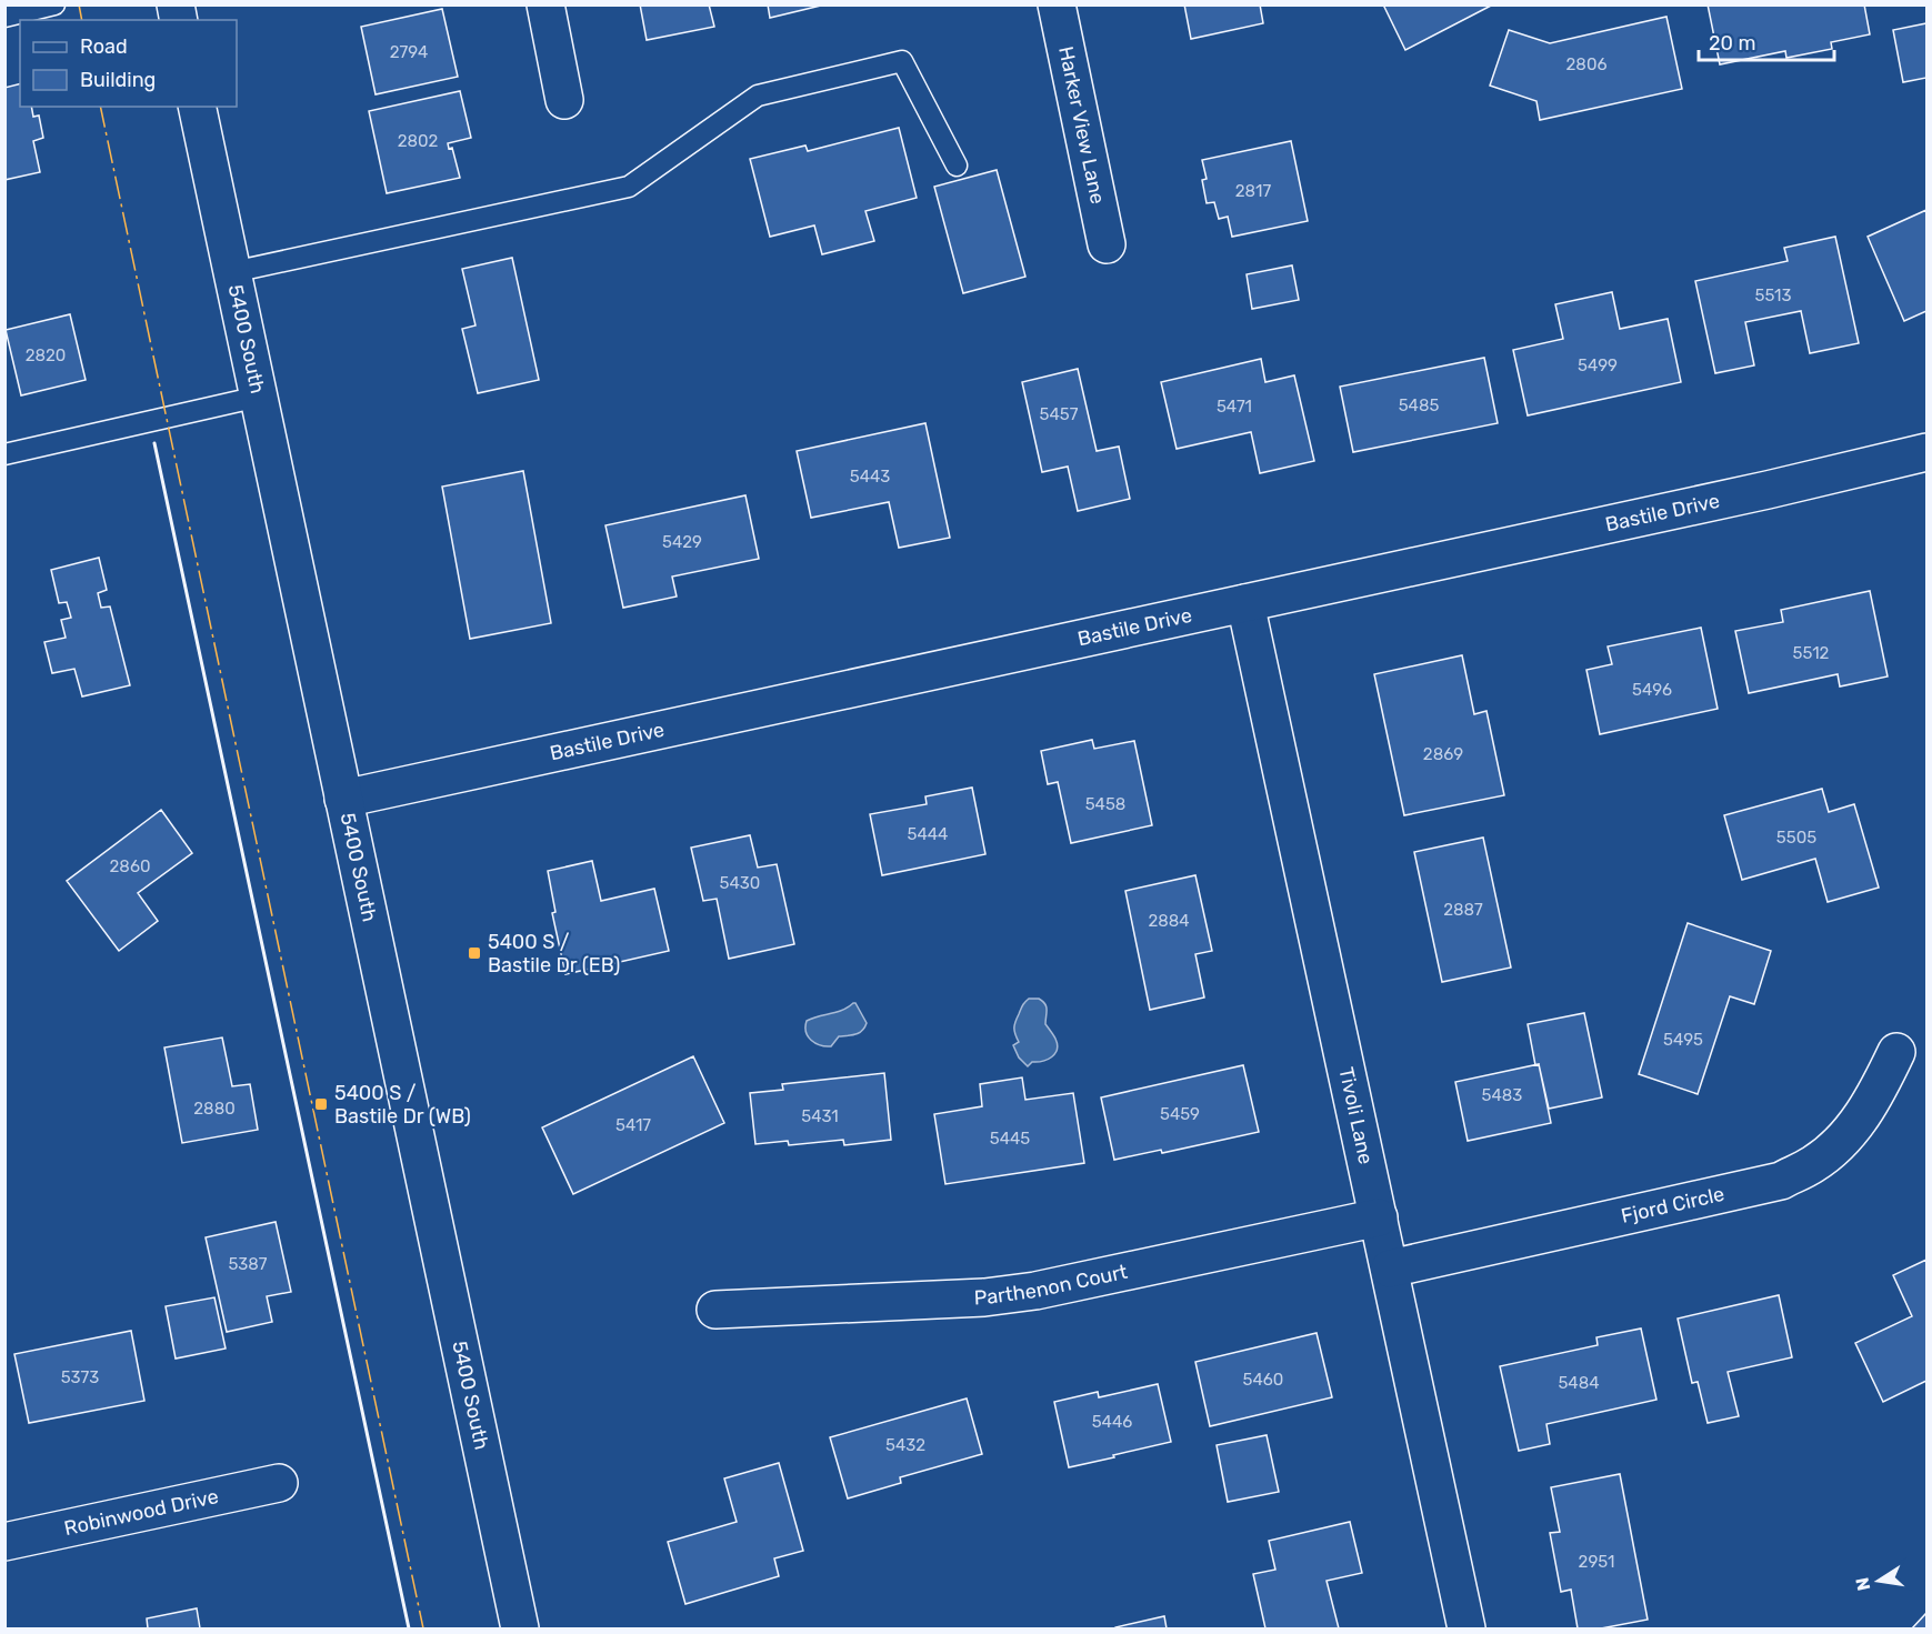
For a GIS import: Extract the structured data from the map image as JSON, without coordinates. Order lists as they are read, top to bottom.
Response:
{
  "streets": {
    "street": [
      "Harker View Lane",
      "5400 South",
      "Bastile Drive",
      "Tivoli Lane",
      "Fjord Circle",
      "Parthenon Court",
      "Robinwood Drive"
    ]
  },
  "crossings": [
    ["5400 South", "Bastile Drive"],
    ["Bastile Drive", "Tivoli Lane"],
    ["Tivoli Lane", "Fjord Circle"],
    ["Tivoli Lane", "Parthenon Court"]
  ],
  "places": {
    "transit": ["5400 S / Bastile Dr (EB)", "5400 S / Bastile Dr (WB)"]
  },
  "house_numbers": [
    "2794",
    "2806",
    "2802",
    "2817",
    "5513",
    "2820",
    "5499",
    "5485",
    "5471",
    "5457",
    "5443",
    "5429",
    "5512",
    "5496",
    "2869",
    "5458",
    "5444",
    "5505",
    "2860",
    "5430",
    "2887",
    "2884",
    "5495",
    "5483",
    "2880",
    "5459",
    "5431",
    "5417",
    "5445",
    "5387",
    "5373",
    "5460",
    "5484",
    "5446",
    "5432",
    "2951"
  ],
  "legend": ["Road", "Building"],
  "scale_bar": "20 m",
  "north": "left"
}
